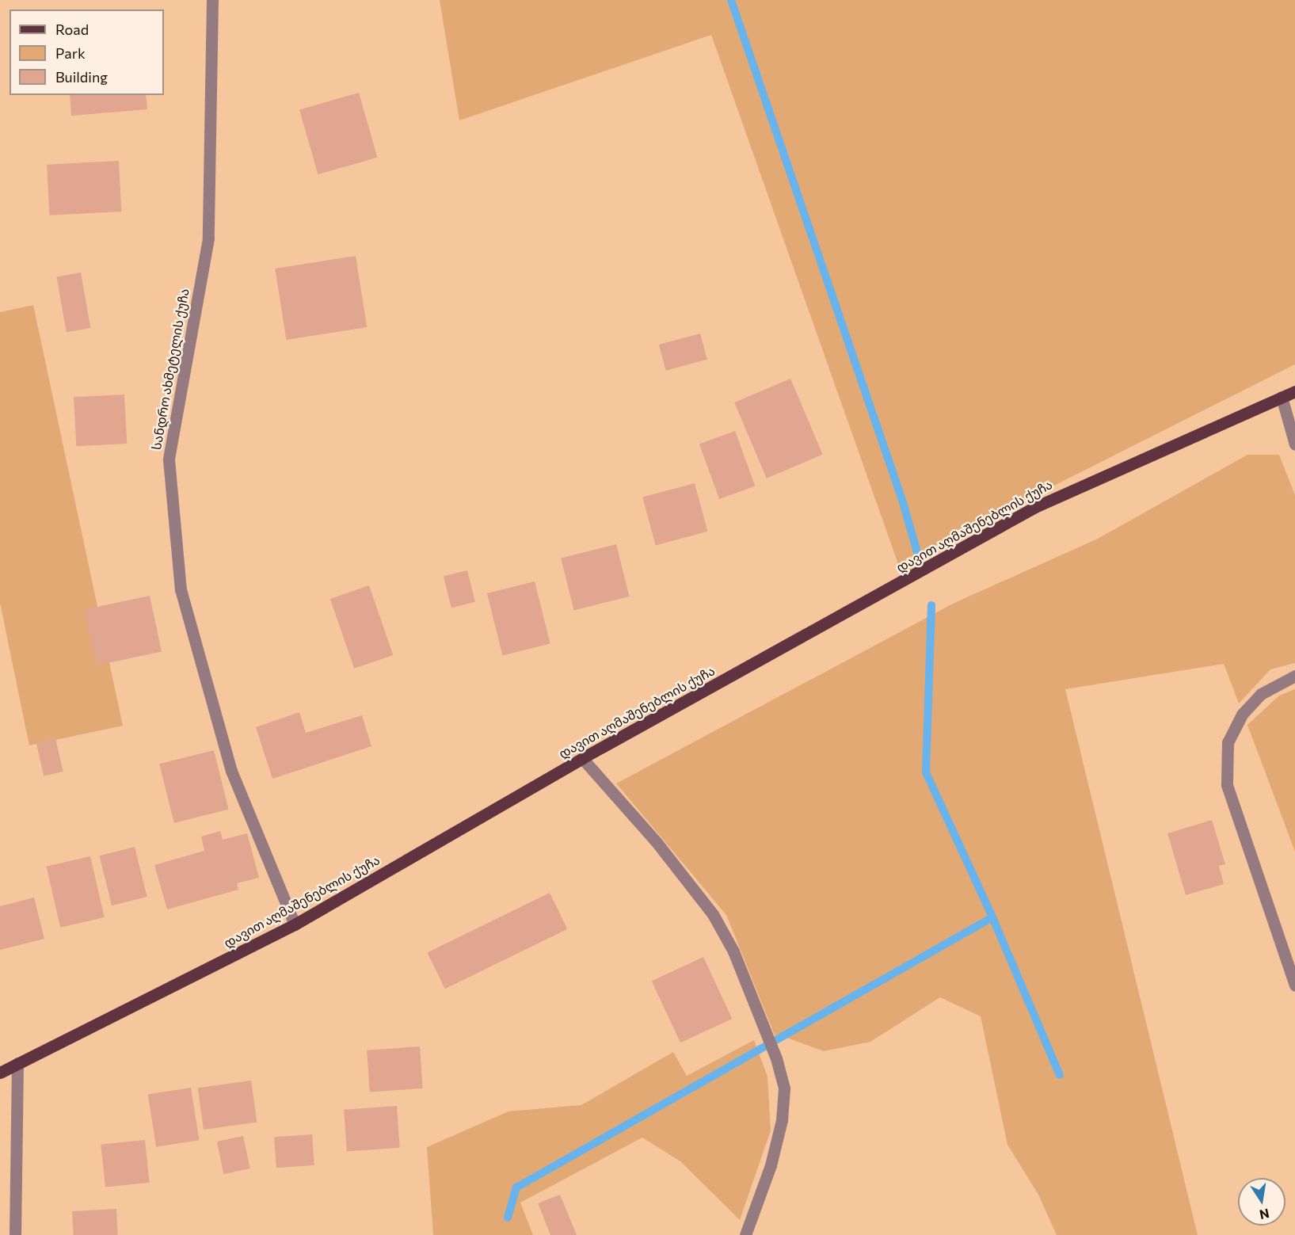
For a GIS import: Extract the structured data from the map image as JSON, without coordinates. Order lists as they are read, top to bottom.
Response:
{
  "streets": {
    "main road": ["დავით აღმაშენებლის ქუჩა"],
    "street": ["სანდრო ახმეტელის ქუჩა"]
  },
  "crossings": [
    ["სანდრო ახმეტელის ქუჩა", "დავით აღმაშენებლის ქუჩა"]
  ],
  "legend": ["Road", "Park", "Building"],
  "north": "bottom"
}
